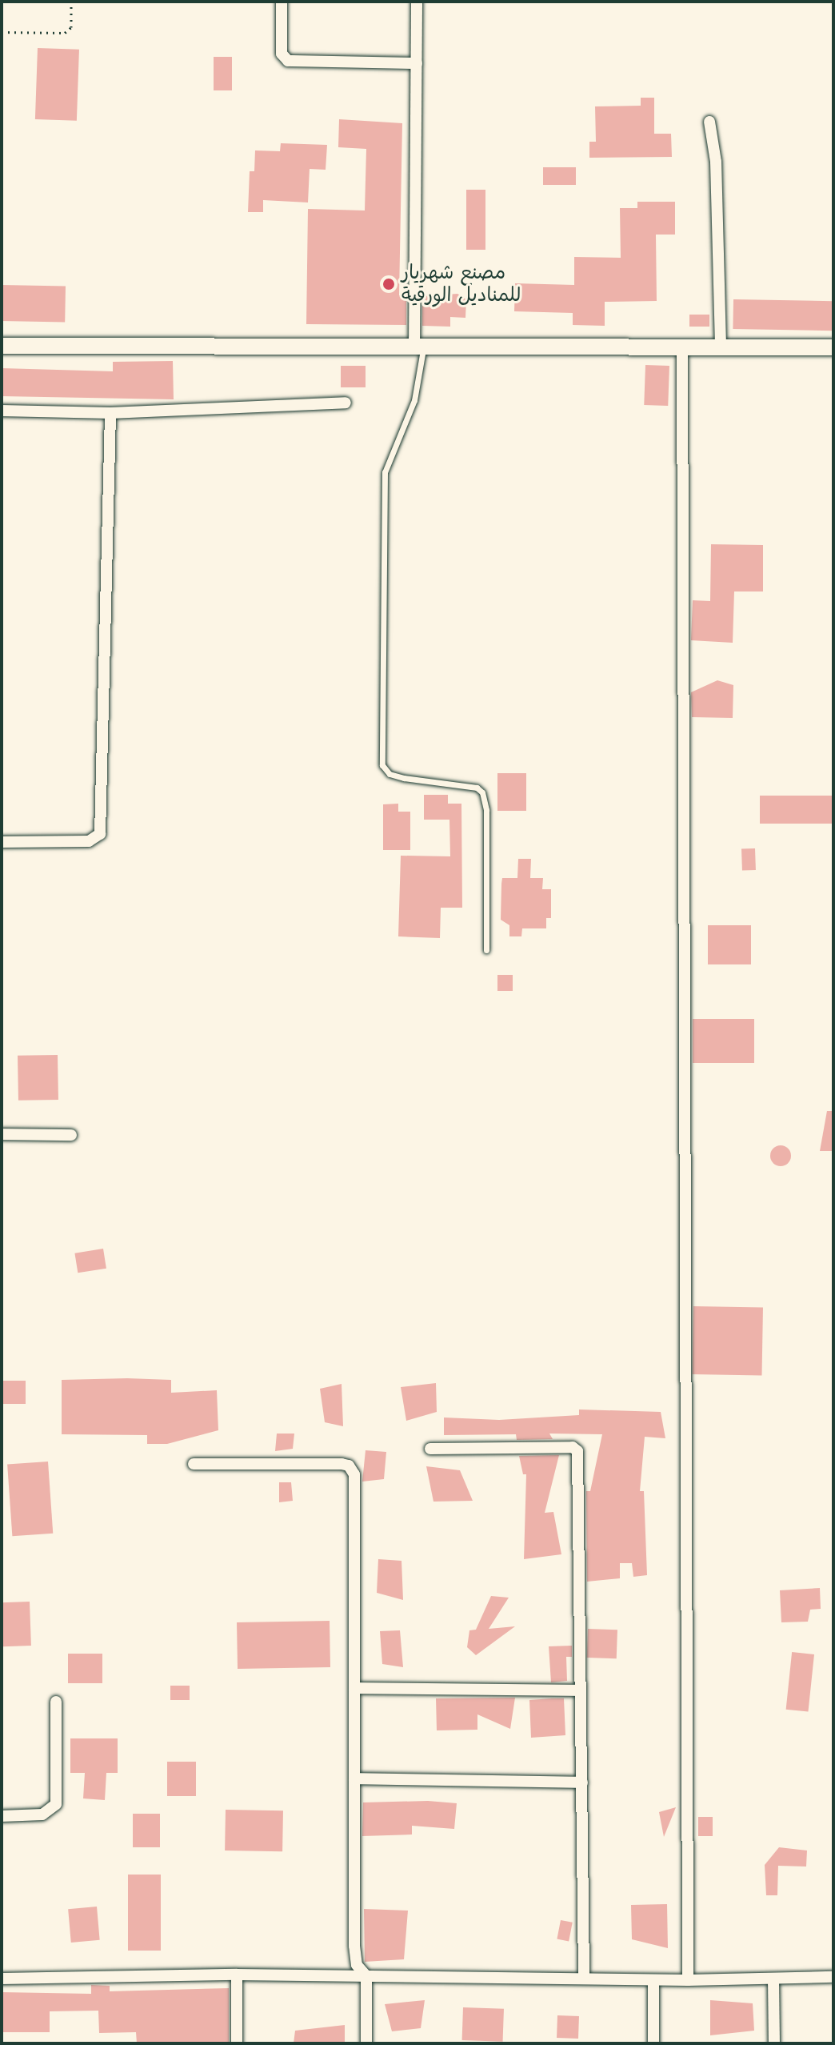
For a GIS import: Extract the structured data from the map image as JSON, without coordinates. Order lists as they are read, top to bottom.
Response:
{
  "places": ["مصنع شهريار للمناديل الورقية"]
}
